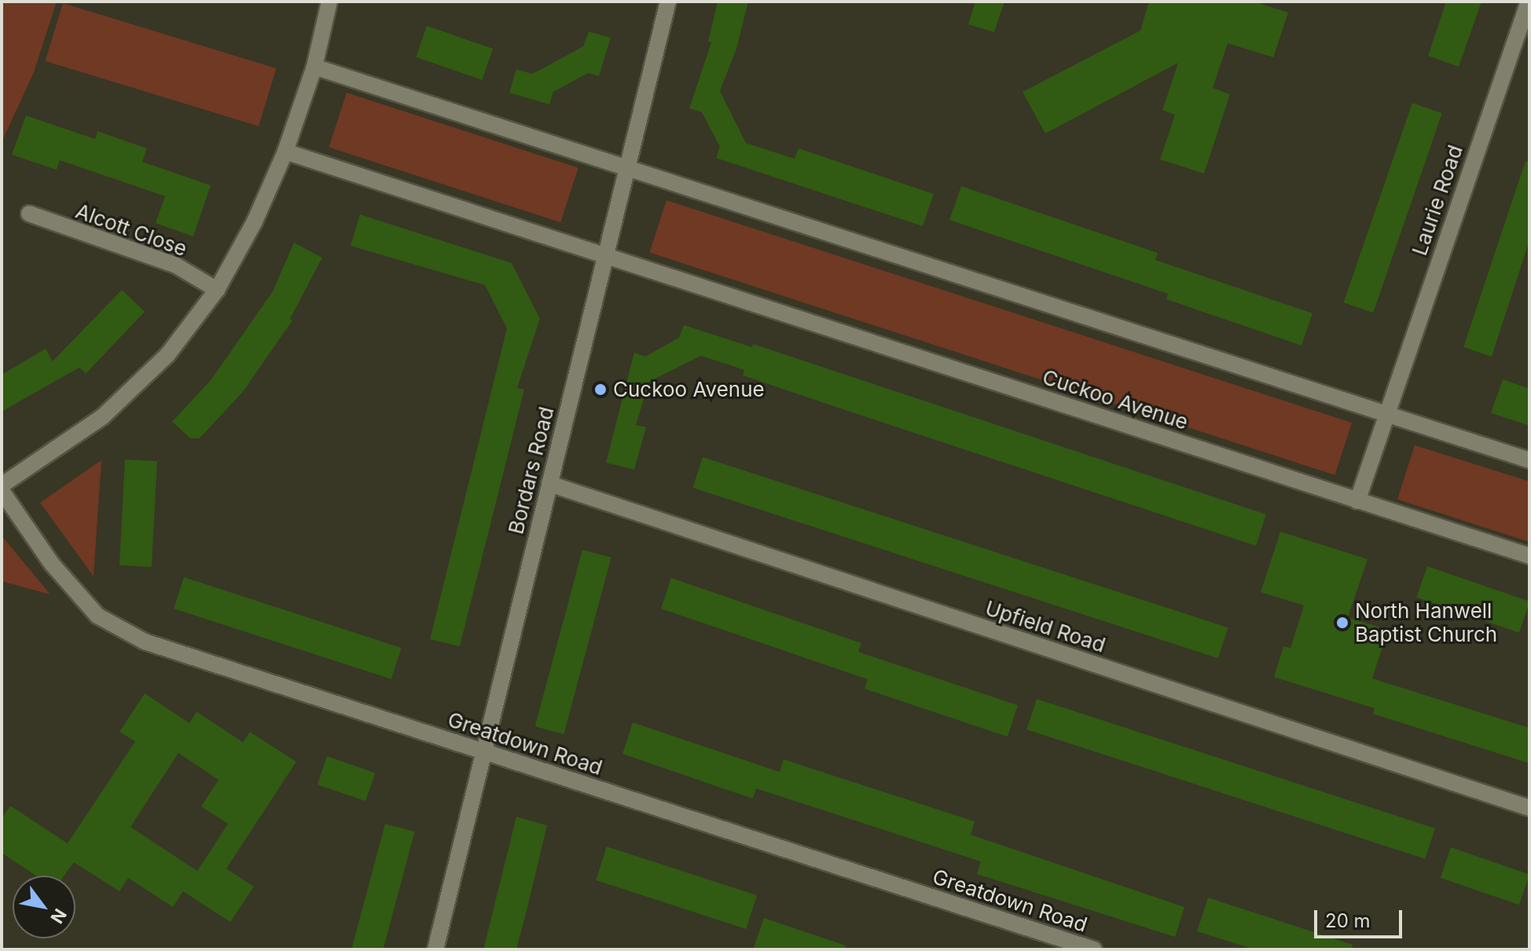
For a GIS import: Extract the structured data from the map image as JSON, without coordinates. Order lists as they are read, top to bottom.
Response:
{
  "streets": {
    "street": [
      "Laurie Road",
      "Alcott Close",
      "Cuckoo Avenue",
      "Bordars Road",
      "Upfield Road",
      "Greatdown Road"
    ]
  },
  "crossings": [
    ["Cuckoo Avenue", "Bordars Road"],
    ["Bordars Road", "Upfield Road"],
    ["Bordars Road", "Greatdown Road"]
  ],
  "places": ["Cuckoo Avenue", "North Hanwell Baptist Church"],
  "scale_bar": "20 m",
  "north": "bottom right"
}
